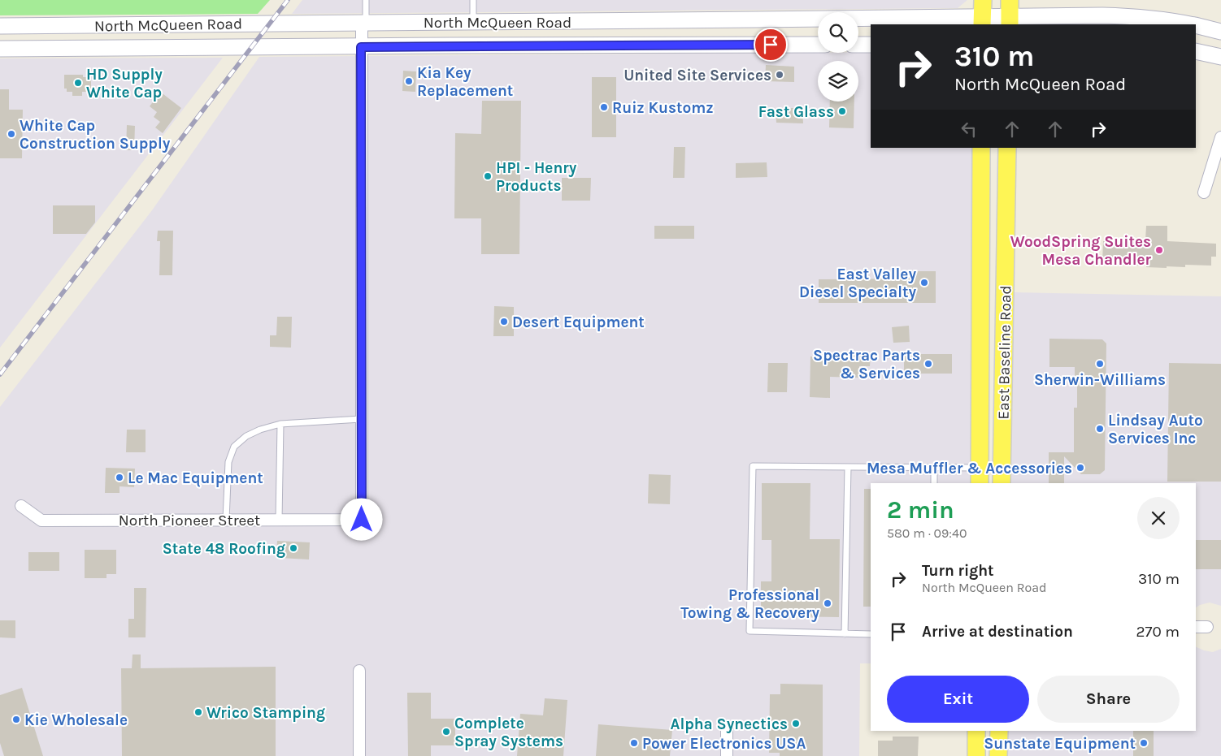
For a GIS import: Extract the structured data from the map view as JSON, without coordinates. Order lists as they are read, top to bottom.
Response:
{
  "streets": {
    "main road": ["North McQueen Road", "East Baseline Road"],
    "street": ["North Pioneer Street"]
  },
  "places": [
    "United Site Services",
    "Kia Key Replacement",
    "HD Supply White Cap",
    "Ruiz Kustomz",
    "Fast Glass",
    "White Cap Construction Supply",
    "HPI - Henry Products",
    "WoodSpring Suites Mesa Chandler",
    "East Valley Diesel Specialty",
    "Desert Equipment",
    "Spectrac Parts & Services",
    "Sherwin-Williams",
    "Lindsay Auto Services Inc",
    "Mesa Muffler & Accessories",
    "Le Mac Equipment",
    "State 48 Roofing",
    "Professional Towing & Recovery",
    "Wrico Stamping",
    "Kie Wholesale",
    "Alpha Synectics",
    "Complete Spray Systems",
    "Power Electronics USA",
    "Sunstate Equipment"
  ],
  "page": {
    "turn": ["310 m", "North McQueen Road"],
    "heading": ["2 min", "580 m · 09:40"],
    "list": [
      {
        "name": "Turn right",
        "note": "North McQueen Road",
        "value": "310 m"
      },
      {
        "name": "Arrive at destination",
        "value": "270 m"
      }
    ],
    "buttons": ["Exit", "Share"]
  }
}
